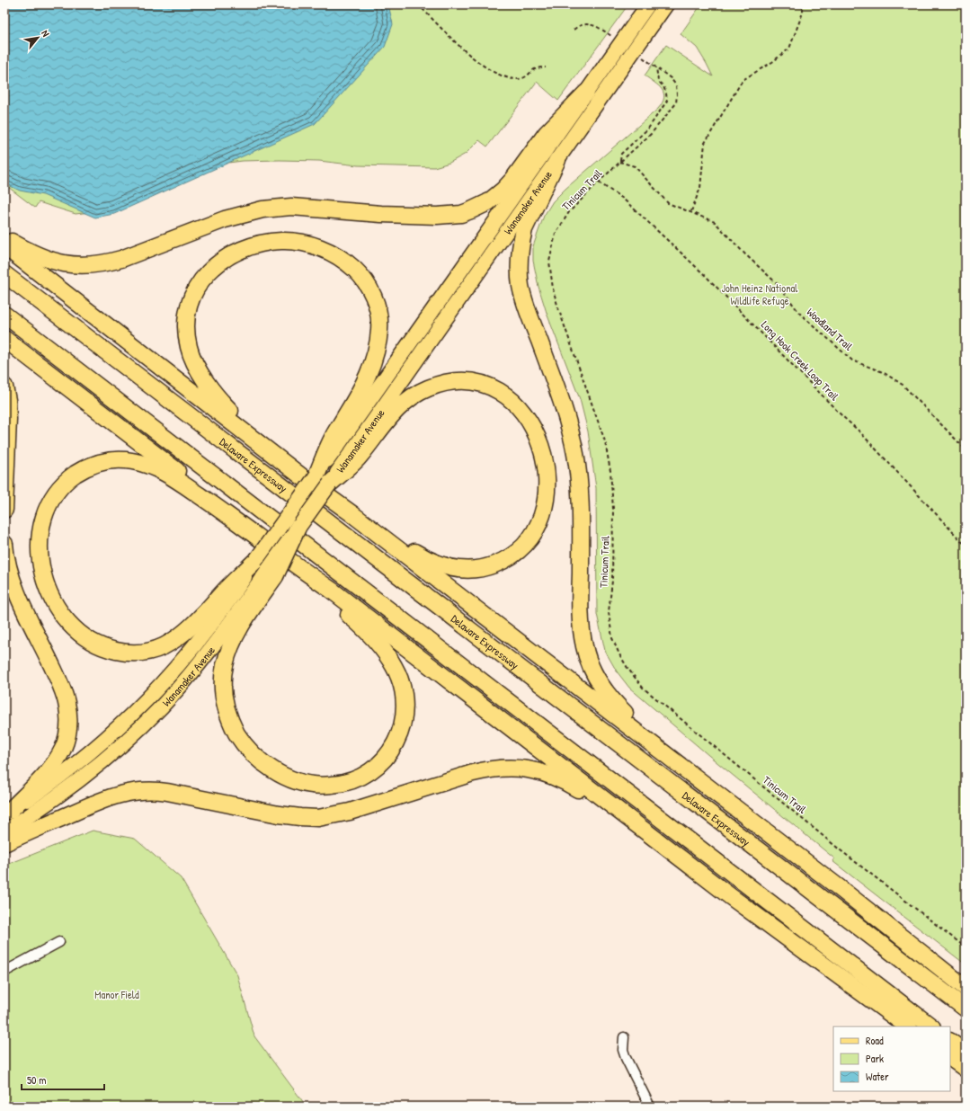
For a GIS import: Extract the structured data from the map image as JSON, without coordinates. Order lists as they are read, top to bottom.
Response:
{
  "streets": {
    "highway": ["Delaware Expressway"],
    "main road": ["Wanamaker Avenue"],
    "path": ["Tinicum Trail", "Woodland Trail", "Long Hook Creek Loop Trail"]
  },
  "crossings": [
    ["Tinicum Trail", "Woodland Trail"],
    ["Tinicum Trail", "Long Hook Creek Loop Trail"]
  ],
  "parks": ["John Heinz National Wildlife Refuge", "Manor Field"],
  "legend": ["Road", "Park", "Water"],
  "scale_bar": "50 m",
  "north": "top right"
}
